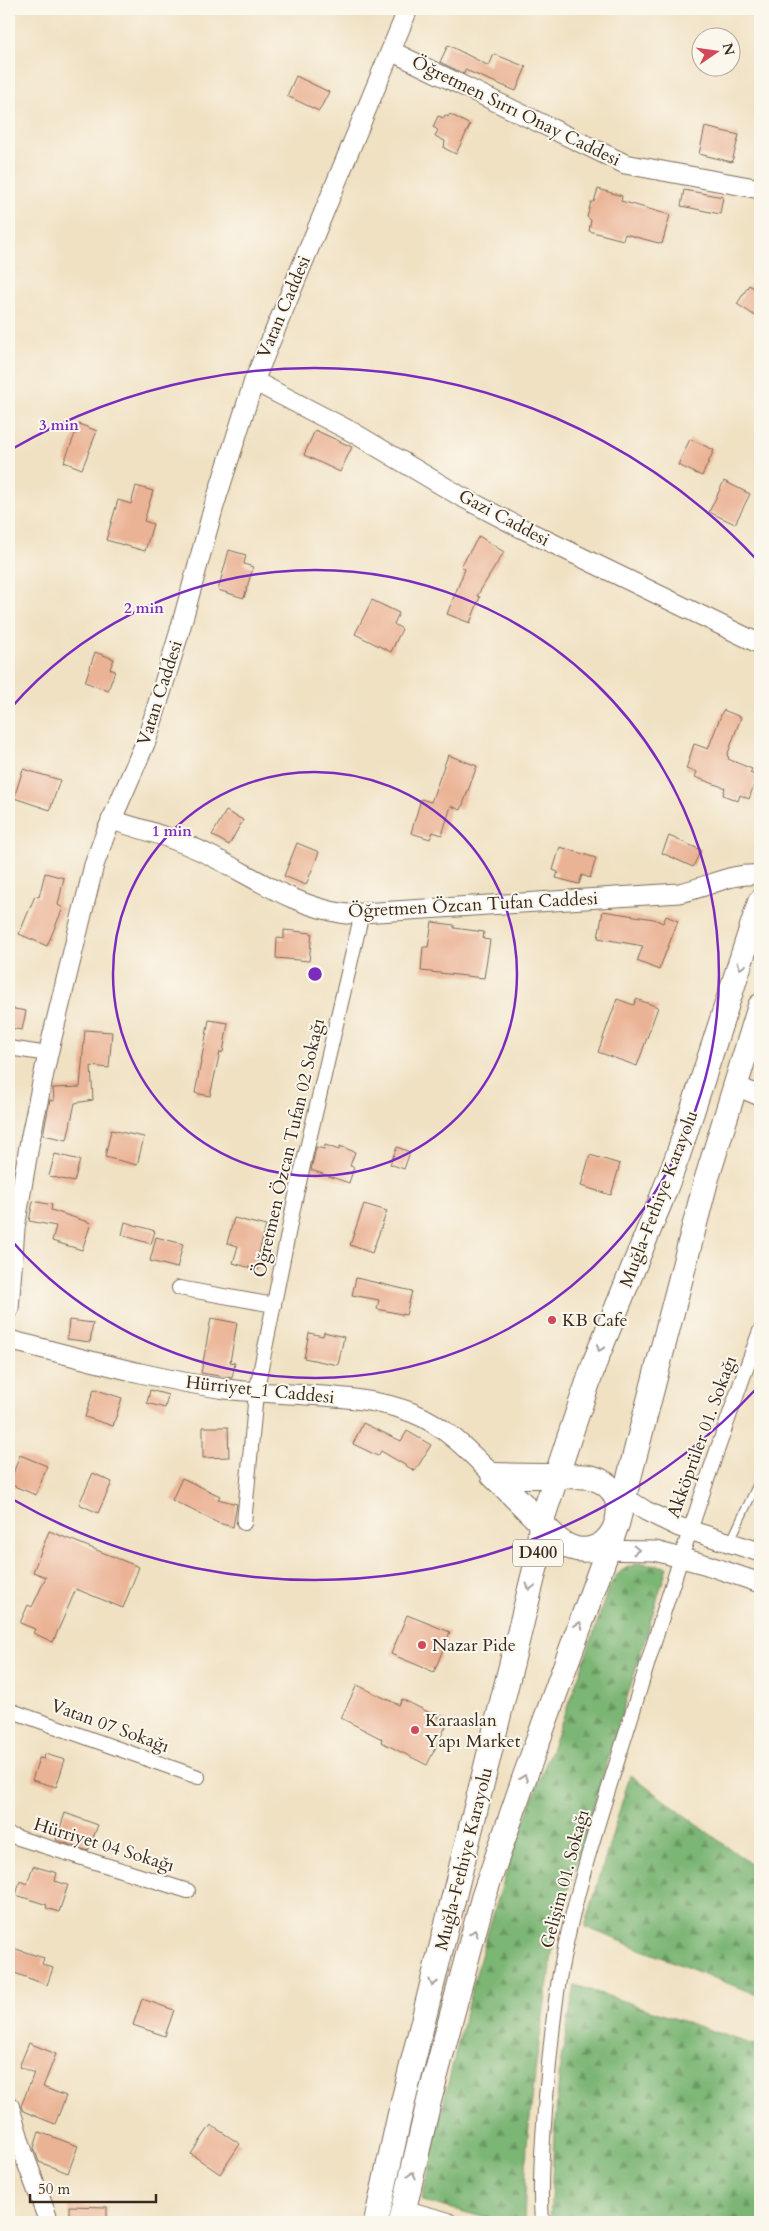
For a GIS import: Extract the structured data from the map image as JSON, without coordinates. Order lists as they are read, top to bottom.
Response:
{
  "streets": {
    "highway": ["Muğla-Fethiye Karayolu", "D400"],
    "street": [
      "Öğretmen Sırrı Onay Caddesi",
      "Vatan Caddesi",
      "Gazi Caddesi",
      "Öğretmen Özcan Tufan Caddesi",
      "Öğretmen Özcan Tufan 02 Sokağı",
      "Hürriyet_1 Caddesi",
      "Akköprüler 01. Sokağı",
      "Vatan 07 Sokağı",
      "Hürriyet 04 Sokağı",
      "Gelişim 01. Sokağı"
    ]
  },
  "crossings": [
    ["Öğretmen Sırrı Onay Caddesi", "Vatan Caddesi"],
    ["Vatan Caddesi", "Gazi Caddesi"],
    ["Vatan Caddesi", "Öğretmen Özcan Tufan Caddesi"],
    ["Öğretmen Özcan Tufan Caddesi", "Öğretmen Özcan Tufan 02 Sokağı"],
    ["Öğretmen Özcan Tufan 02 Sokağı", "Hürriyet_1 Caddesi"],
    ["Akköprüler 01. Sokağı", "Gelişim 01. Sokağı"]
  ],
  "places": ["KB Cafe", "Nazar Pide", "Karaaslan Yapı Market"],
  "scale_bar": "50 m",
  "north": "right",
  "rings": ["3 min", "2 min", "1 min"]
}
